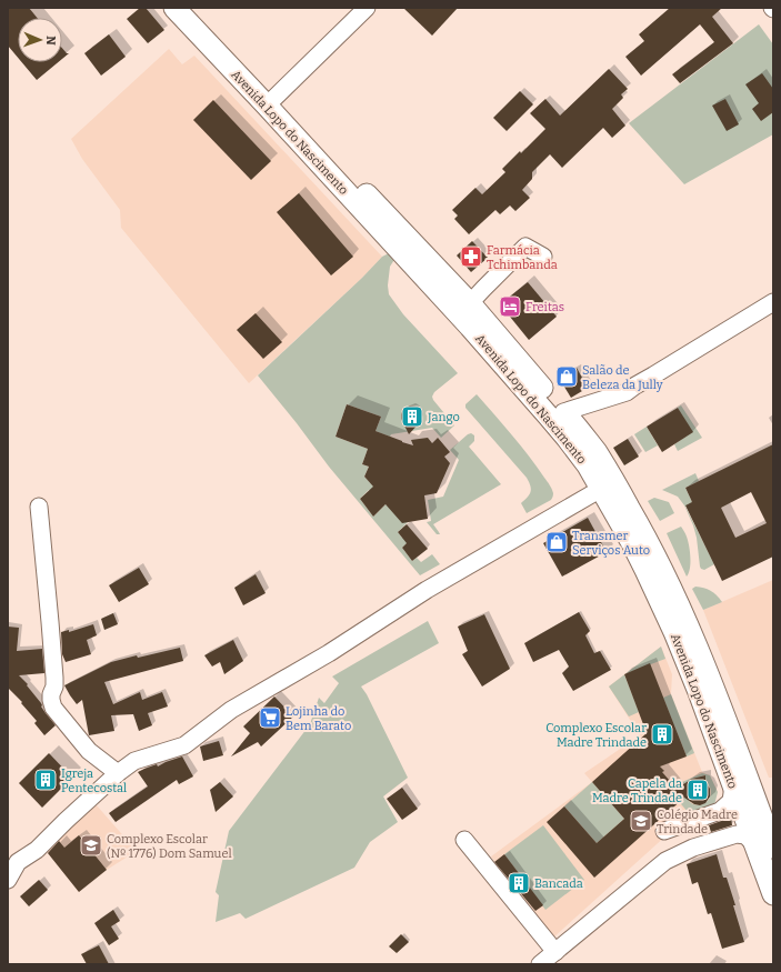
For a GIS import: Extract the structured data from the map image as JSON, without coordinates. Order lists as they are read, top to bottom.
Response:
{
  "streets": {
    "main road": ["Avenida Lopo do Nascimento"]
  },
  "places": {
    "pharmacy": ["Farmácia Tchimbanda"],
    "hotel": ["Freitas"],
    "shop": ["Salão de Beleza da Jully", "Transmer Serviços Auto"],
    "building": [
      "Jango",
      "Complexo Escolar Madre Trindade",
      "Igreja Pentecostal",
      "Capela da Madre Trindade",
      "Bancada"
    ],
    "supermarket": ["Lojinha do Bem Barato"],
    "school or university": ["Colégio Madre Trindade", "Complexo Escolar (Nº 1776) Dom Samuel"]
  },
  "north": "right"
}
